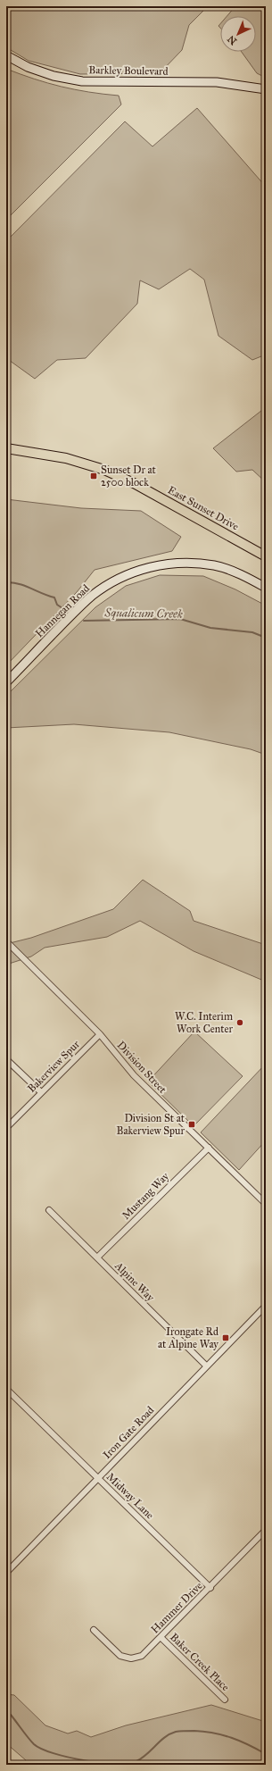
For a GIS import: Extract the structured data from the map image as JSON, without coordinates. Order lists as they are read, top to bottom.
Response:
{
  "streets": {
    "main road": ["Barkley Boulevard", "East Sunset Drive", "Hannegan Road"],
    "street": [
      "Bakerview Spur",
      "Division Street",
      "Mustang Way",
      "Alpine Way",
      "Iron Gate Road",
      "Midway Lane",
      "Hammer Drive",
      "Baker Creek Place"
    ]
  },
  "crossings": [
    ["Bakerview Spur", "Division Street"],
    ["Division Street", "Mustang Way"],
    ["Mustang Way", "Alpine Way"],
    ["Alpine Way", "Iron Gate Road"],
    ["Iron Gate Road", "Midway Lane"],
    ["Midway Lane", "Hammer Drive"],
    ["Hammer Drive", "Baker Creek Place"]
  ],
  "water": ["Squalicum Creek"],
  "places": {
    "transit": ["Sunset Dr at 2500 block", "Division St at Bakerview Spur", "Irongate Rd at Alpine Way"],
    "other": ["W.C. Interim Work Center"]
  },
  "north": "bottom left"
}
